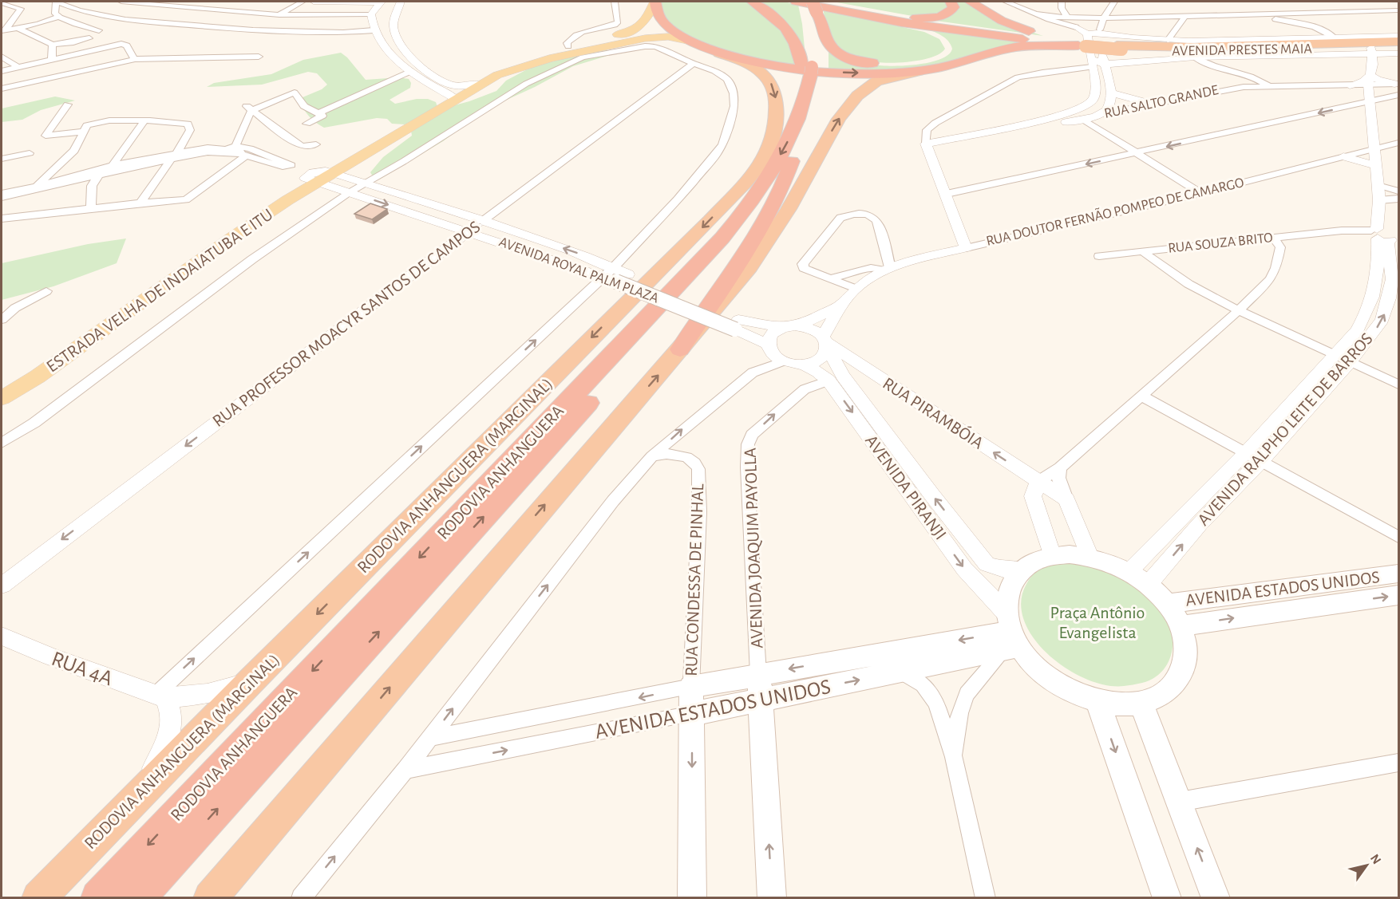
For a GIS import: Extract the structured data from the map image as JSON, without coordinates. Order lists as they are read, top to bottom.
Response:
{
  "streets": {
    "highway": ["AVENIDA PRESTES MAIA", "RODOVIA ANHANGUERA", "RODOVIA ANHANGUERA (MARGINAL)"],
    "main road": ["ESTRADA VELHA DE INDAIATUBA E ITU", "RUA CONDESSA DE PINHAL", "AVENIDA ESTADOS UNIDOS"],
    "street": [
      "RUA SALTO GRANDE",
      "RUA DOUTOR FERNÃO POMPEO DE CAMARGO",
      "RUA SOUZA BRITO",
      "AVENIDA ROYAL PALM PLAZA",
      "RUA PROFESSOR MOACYR SANTOS DE CAMPOS",
      "RUA PIRAMBÓIA",
      "AVENIDA RALPHO LEITE DE BARROS",
      "AVENIDA PIRANJI",
      "AVENIDA JOAQUIM PAYOLLA",
      "RUA 4A"
    ]
  },
  "crossings": [
    ["RUA DOUTOR FERNÃO POMPEO DE CAMARGO", "AVENIDA ROYAL PALM PLAZA"],
    ["RUA DOUTOR FERNÃO POMPEO DE CAMARGO", "RUA PIRAMBÓIA"],
    ["RUA DOUTOR FERNÃO POMPEO DE CAMARGO", "AVENIDA RALPHO LEITE DE BARROS"],
    ["RUA DOUTOR FERNÃO POMPEO DE CAMARGO", "AVENIDA PIRANJI"],
    ["RUA SOUZA BRITO", "AVENIDA RALPHO LEITE DE BARROS"],
    ["AVENIDA ROYAL PALM PLAZA", "ESTRADA VELHA DE INDAIATUBA E ITU"],
    ["AVENIDA ROYAL PALM PLAZA", "RUA PROFESSOR MOACYR SANTOS DE CAMPOS"],
    ["AVENIDA ROYAL PALM PLAZA", "RUA PIRAMBÓIA"],
    ["AVENIDA ROYAL PALM PLAZA", "AVENIDA PIRANJI"],
    ["RUA PIRAMBÓIA", "AVENIDA PIRANJI"],
    ["AVENIDA RALPHO LEITE DE BARROS", "AVENIDA PIRANJI"],
    ["AVENIDA RALPHO LEITE DE BARROS", "AVENIDA ESTADOS UNIDOS"],
    ["RODOVIA ANHANGUERA (MARGINAL)", "RUA 4A"],
    ["AVENIDA PIRANJI", "AVENIDA JOAQUIM PAYOLLA"],
    ["AVENIDA PIRANJI", "AVENIDA ESTADOS UNIDOS"],
    ["AVENIDA JOAQUIM PAYOLLA", "AVENIDA ESTADOS UNIDOS"],
    ["RUA CONDESSA DE PINHAL", "AVENIDA ESTADOS UNIDOS"]
  ],
  "one_way": ["RUA PIRAMBÓIA", "AVENIDA JOAQUIM PAYOLLA", "RUA CONDESSA DE PINHAL"],
  "parks": ["Praça Antônio Evangelista"],
  "north": "top right"
}
